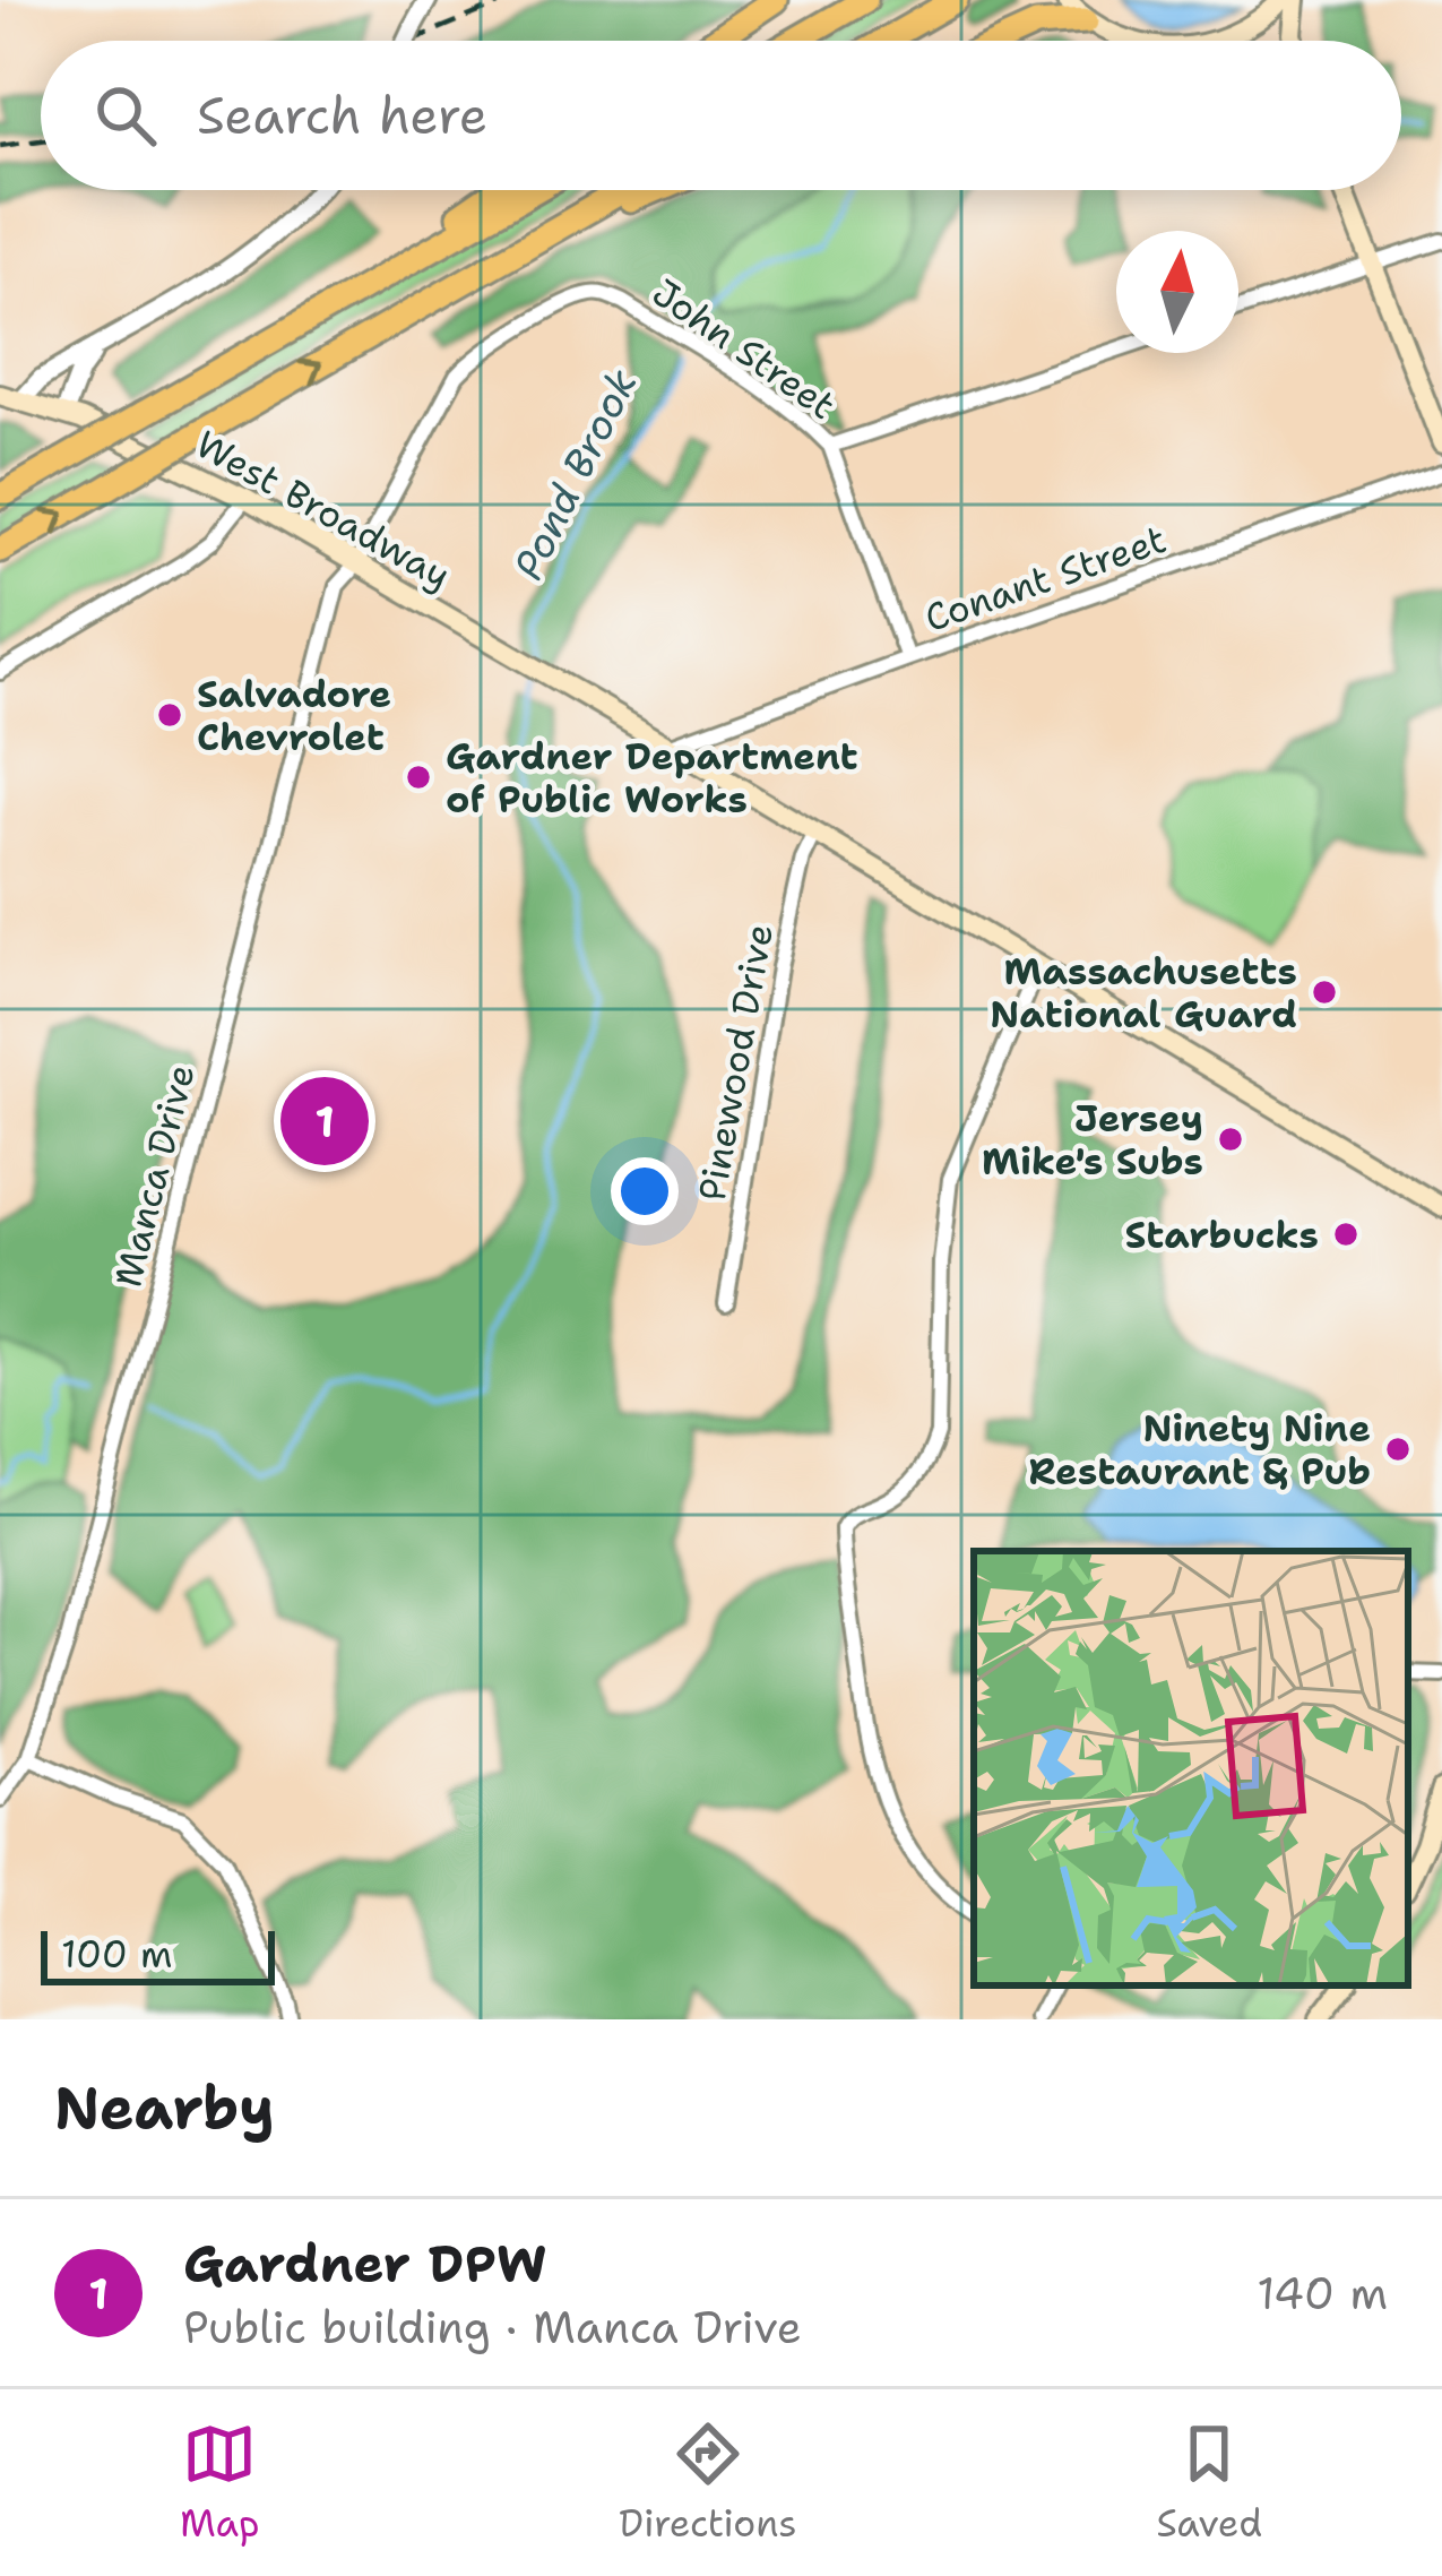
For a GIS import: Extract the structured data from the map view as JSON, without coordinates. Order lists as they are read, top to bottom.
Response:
{
  "streets": {
    "main road": ["West Broadway"],
    "street": [
      "John Street",
      "Conant Street",
      "Pinewood Drive",
      "Manca Drive"
    ]
  },
  "crossings": [
    ["John Street", "Manca Drive"],
    ["West Broadway", "Conant Street"],
    ["West Broadway", "Pinewood Drive"],
    ["West Broadway", "Manca Drive"]
  ],
  "water": ["Pond Brook"],
  "places": [
    "Salvadore Chevrolet",
    "Gardner Department of Public Works",
    "Massachusetts National Guard",
    "Jersey Mike's Subs",
    "Starbucks",
    "Ninety Nine Restaurant & Pub"
  ],
  "scale_bar": "100 m",
  "north": "top",
  "page": {
    "search": "Search here",
    "pins": "1",
    "scale": "100 m",
    "heading": "Nearby",
    "list": [
      {
        "mark": "1",
        "name": "Gardner DPW",
        "note": "Public building · Manca Drive",
        "value": "140 m"
      }
    ],
    "nav": ["Map", "Directions", "Saved"]
  }
}
